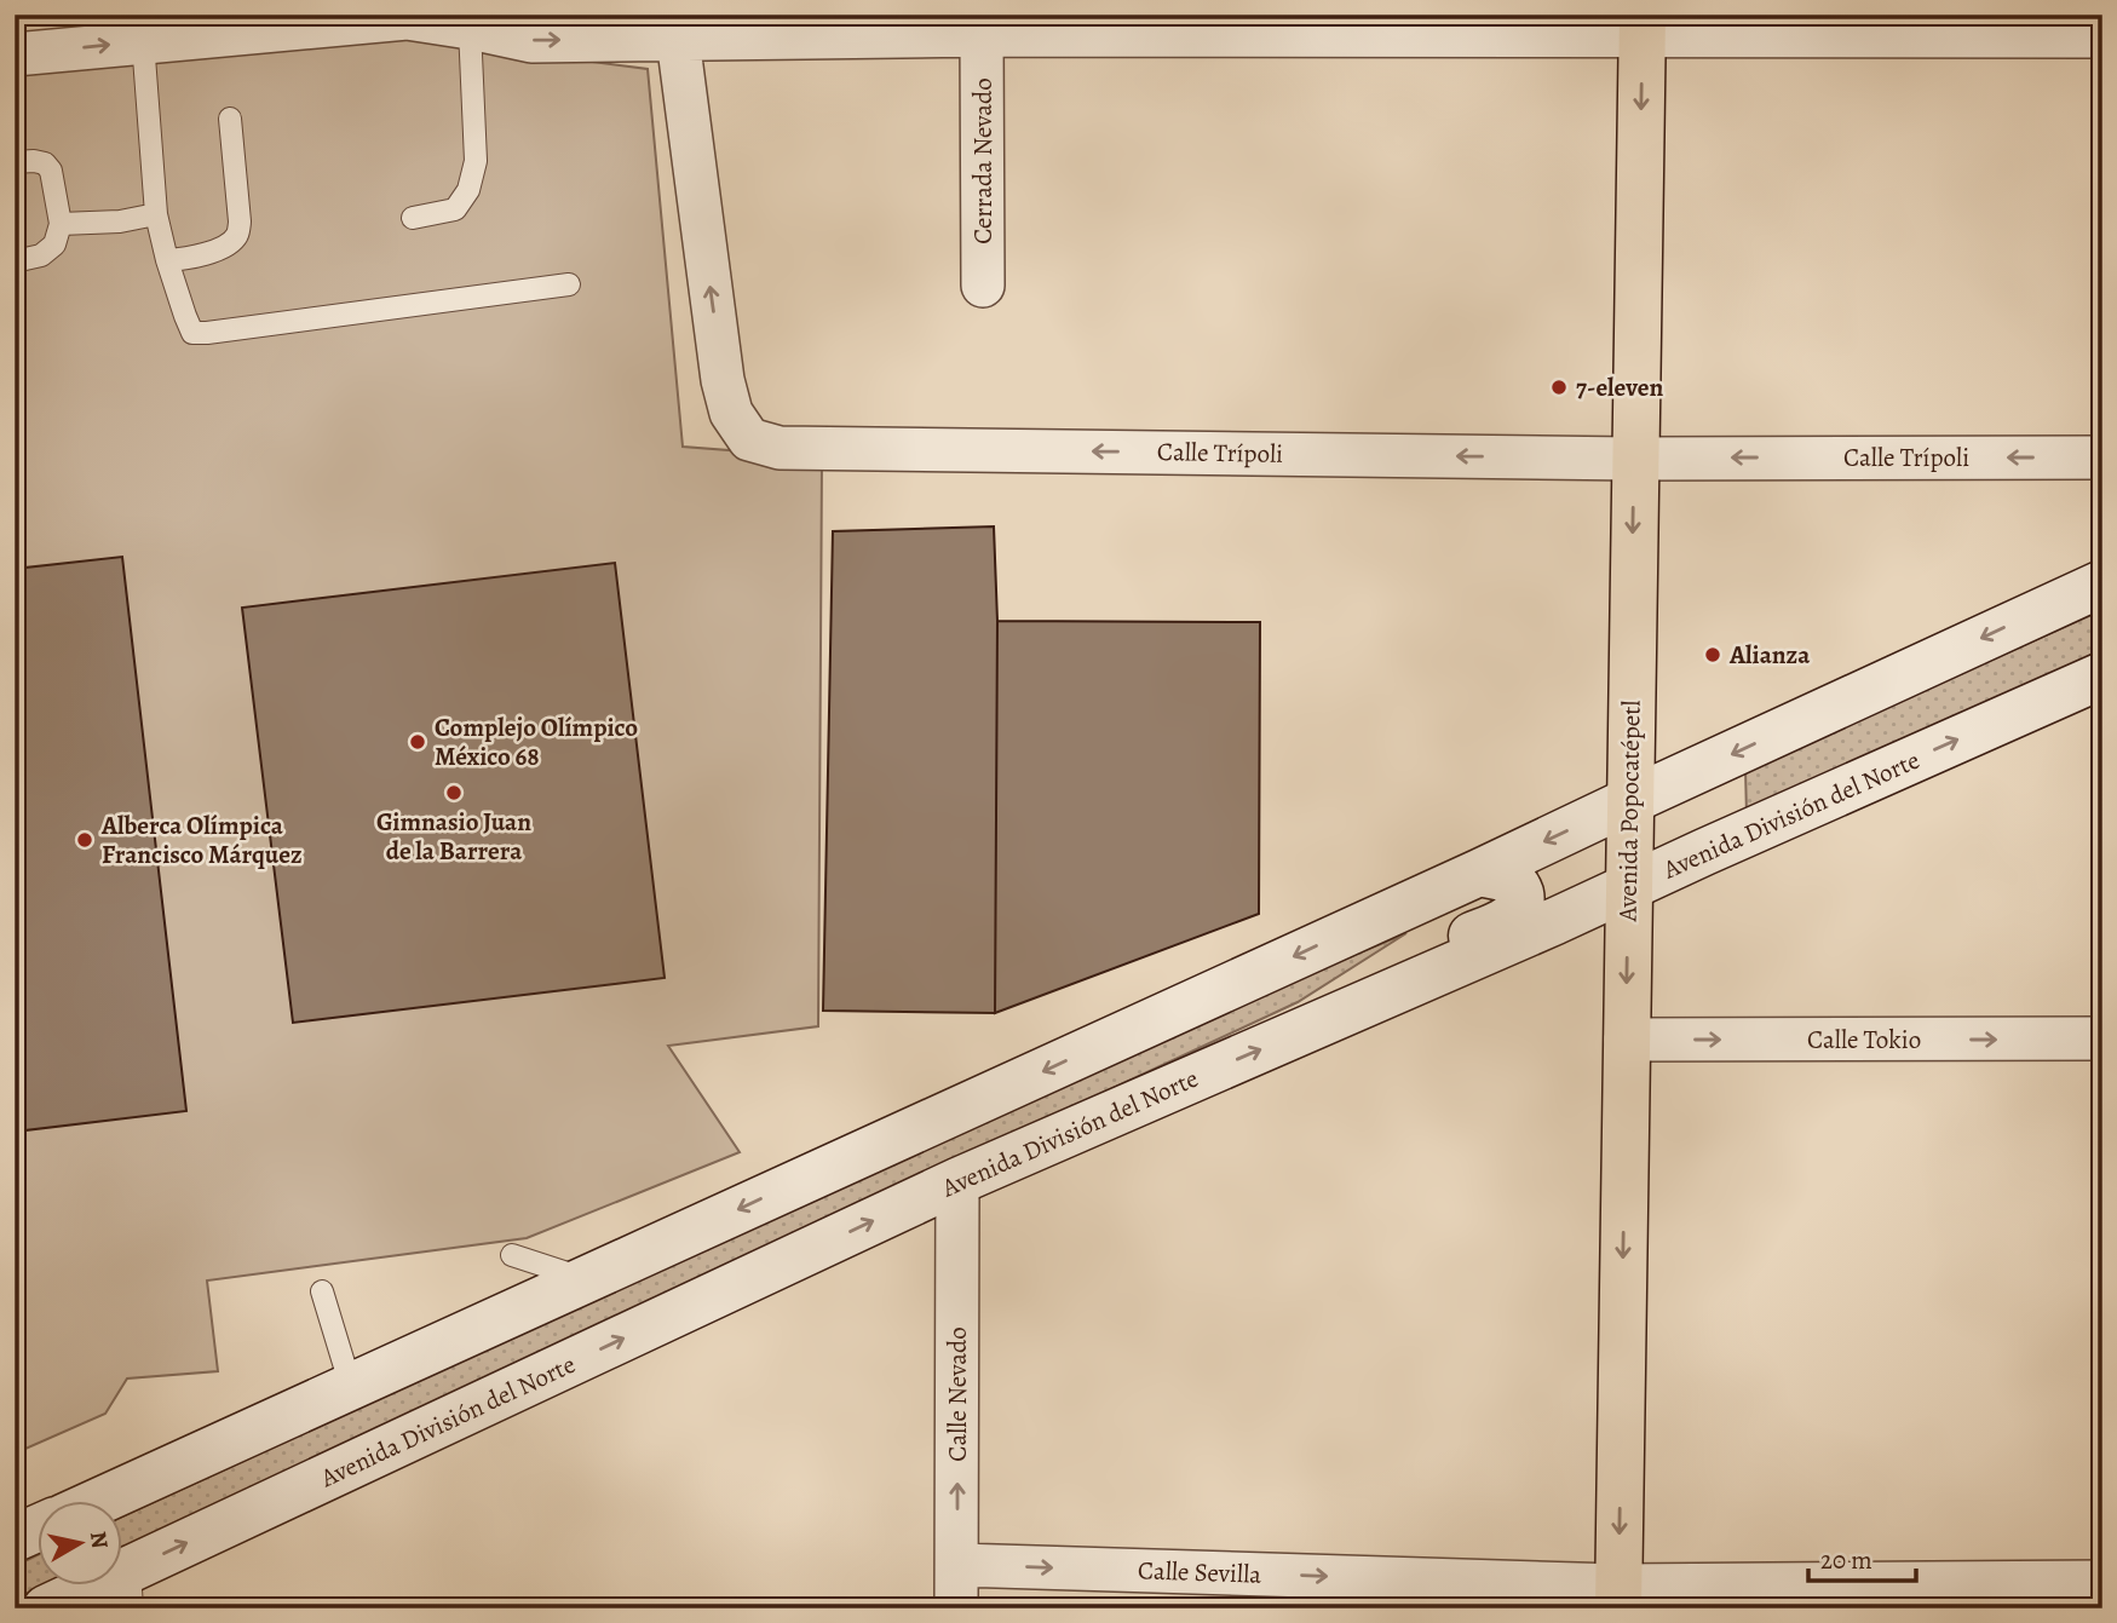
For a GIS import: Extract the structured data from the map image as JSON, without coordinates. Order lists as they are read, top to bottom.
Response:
{
  "streets": {
    "main road": ["Avenida Popocatépetl", "Avenida División del Norte"],
    "street": [
      "Cerrada Nevado",
      "Calle Trípoli",
      "Calle Tokio",
      "Calle Nevado",
      "Calle Sevilla"
    ]
  },
  "crossings": [
    ["Calle Trípoli", "Avenida Popocatépetl"],
    ["Avenida Popocatépetl", "Avenida División del Norte"],
    ["Avenida Popocatépetl", "Calle Tokio"],
    ["Avenida Popocatépetl", "Calle Sevilla"],
    ["Avenida División del Norte", "Calle Nevado"],
    ["Calle Nevado", "Calle Sevilla"]
  ],
  "one_way": [
    "Calle Trípoli",
    "Avenida Popocatépetl",
    "Calle Tokio",
    "Calle Nevado",
    "Calle Sevilla"
  ],
  "places": [
    "7-eleven",
    "Alianza",
    "Complejo Olímpico México 68",
    "Gimnasio Juan de la Barrera",
    "Alberca Olímpica Francisco Márquez"
  ],
  "scale_bar": "20 m",
  "north": "right"
}
